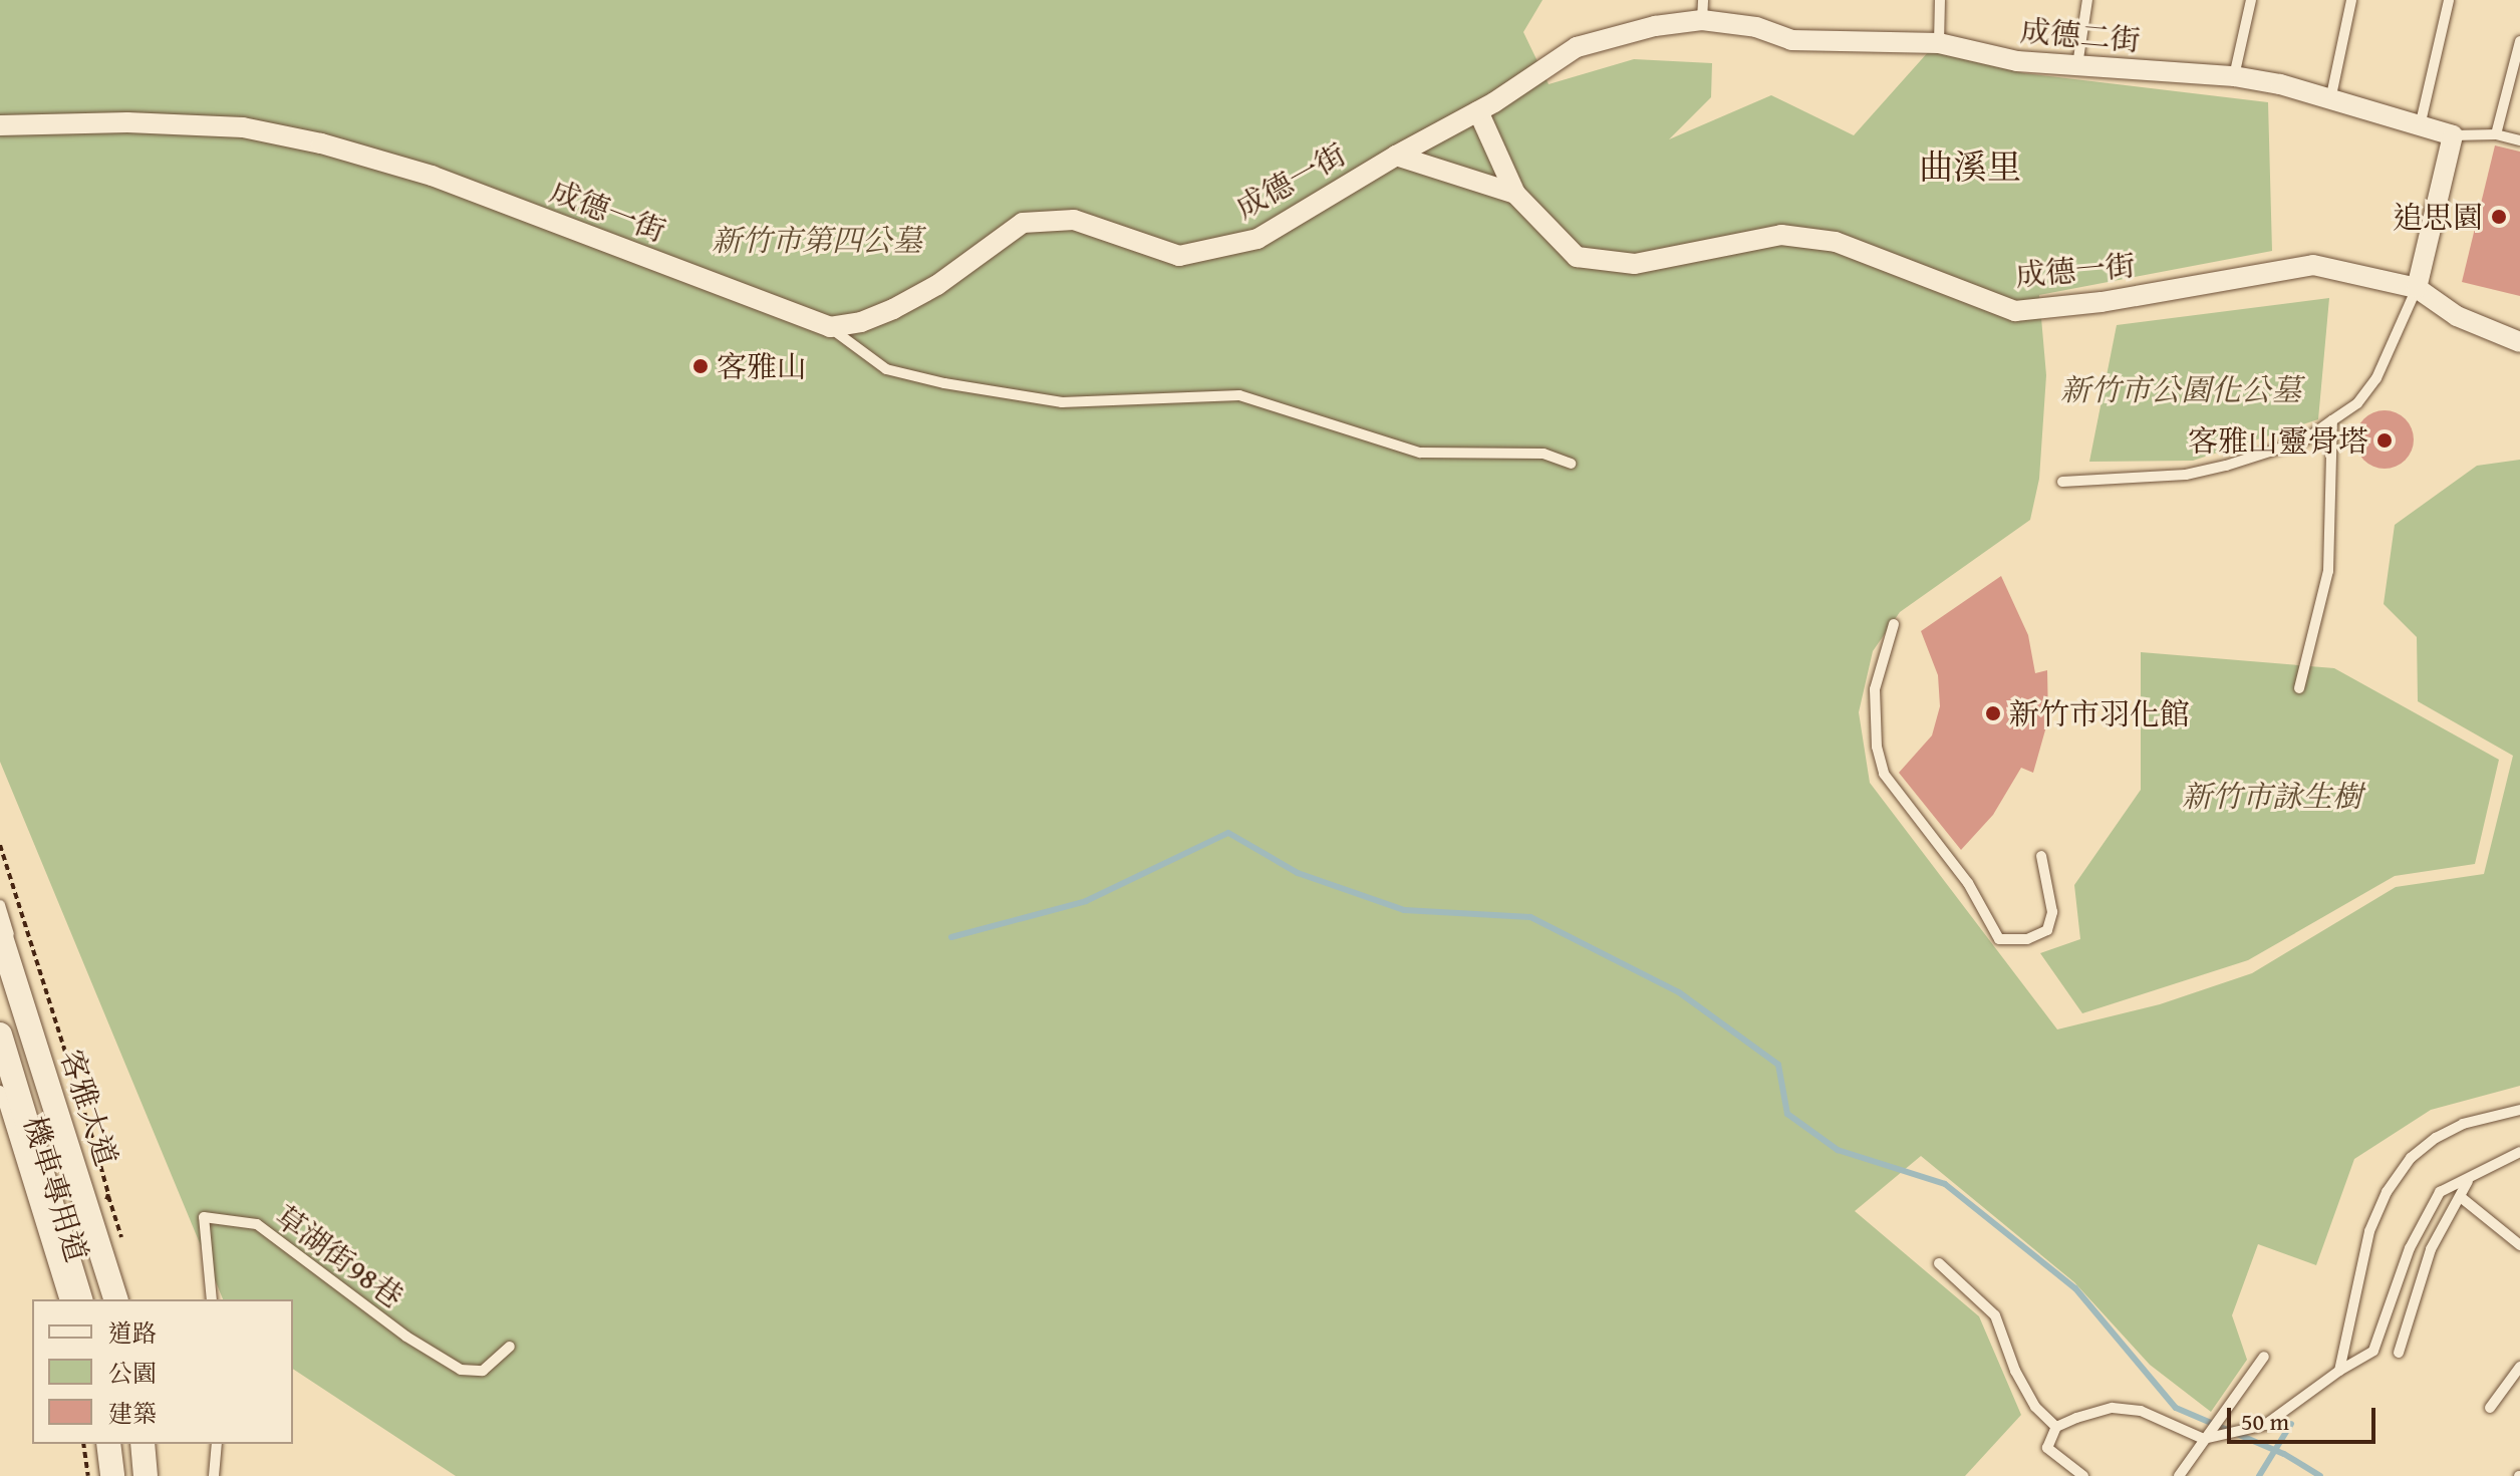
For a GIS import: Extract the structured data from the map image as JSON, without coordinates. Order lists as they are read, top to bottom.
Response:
{
  "streets": {
    "street": ["成德二街", "成德一街", "客雅大道"],
    "lane": ["機車專用道", "草湖街98巷"]
  },
  "crossings": [
    ["成德二街", "成德一街"],
    ["客雅大道", "機車專用道"]
  ],
  "districts": ["曲溪里"],
  "parks": ["新竹市第四公墓", "新竹市公園化公墓", "新竹市詠生樹"],
  "places": [
    "追思園",
    "客雅山",
    "客雅山靈骨塔",
    "新竹市羽化館"
  ],
  "legend": ["道路", "公園", "建築"],
  "scale_bar": "50 m"
}
